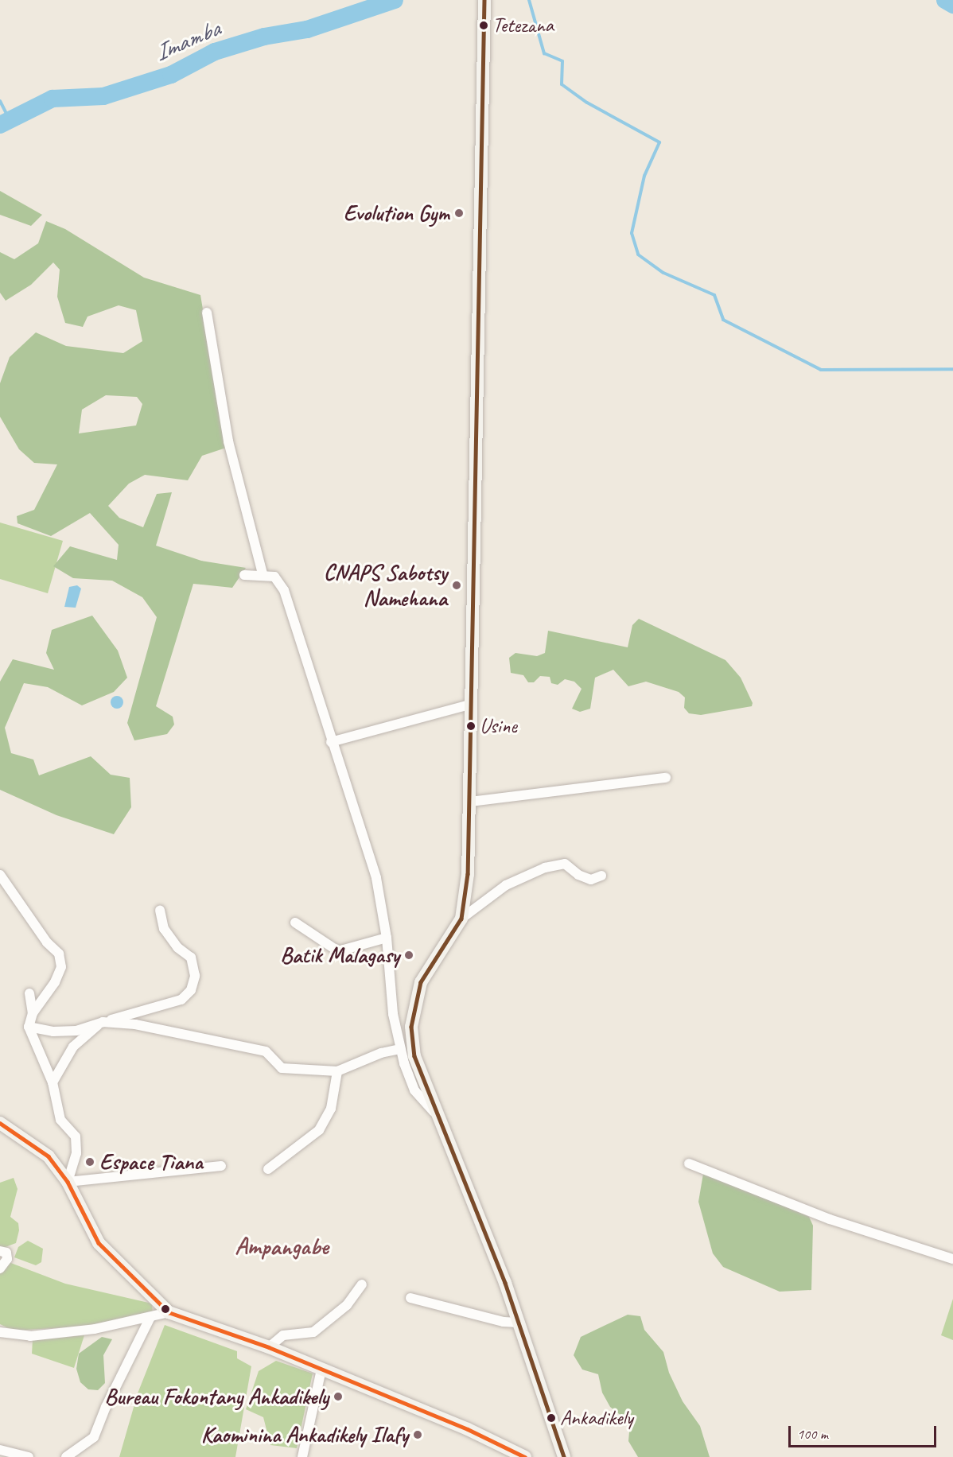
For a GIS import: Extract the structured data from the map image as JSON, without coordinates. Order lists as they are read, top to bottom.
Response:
{
  "districts": ["Ampangabe"],
  "water": ["Imamba"],
  "places": [
    "Tetezana",
    "Evolution Gym",
    "CNAPS Sabotsy Namehana",
    "Usine",
    "Batik Malagasy",
    "Espace Tiana",
    "Bureau Fokontany Ankadikely",
    "Ankadikely",
    "Kaominina Ankadikely Ilafy"
  ],
  "scale_bar": "100 m"
}
